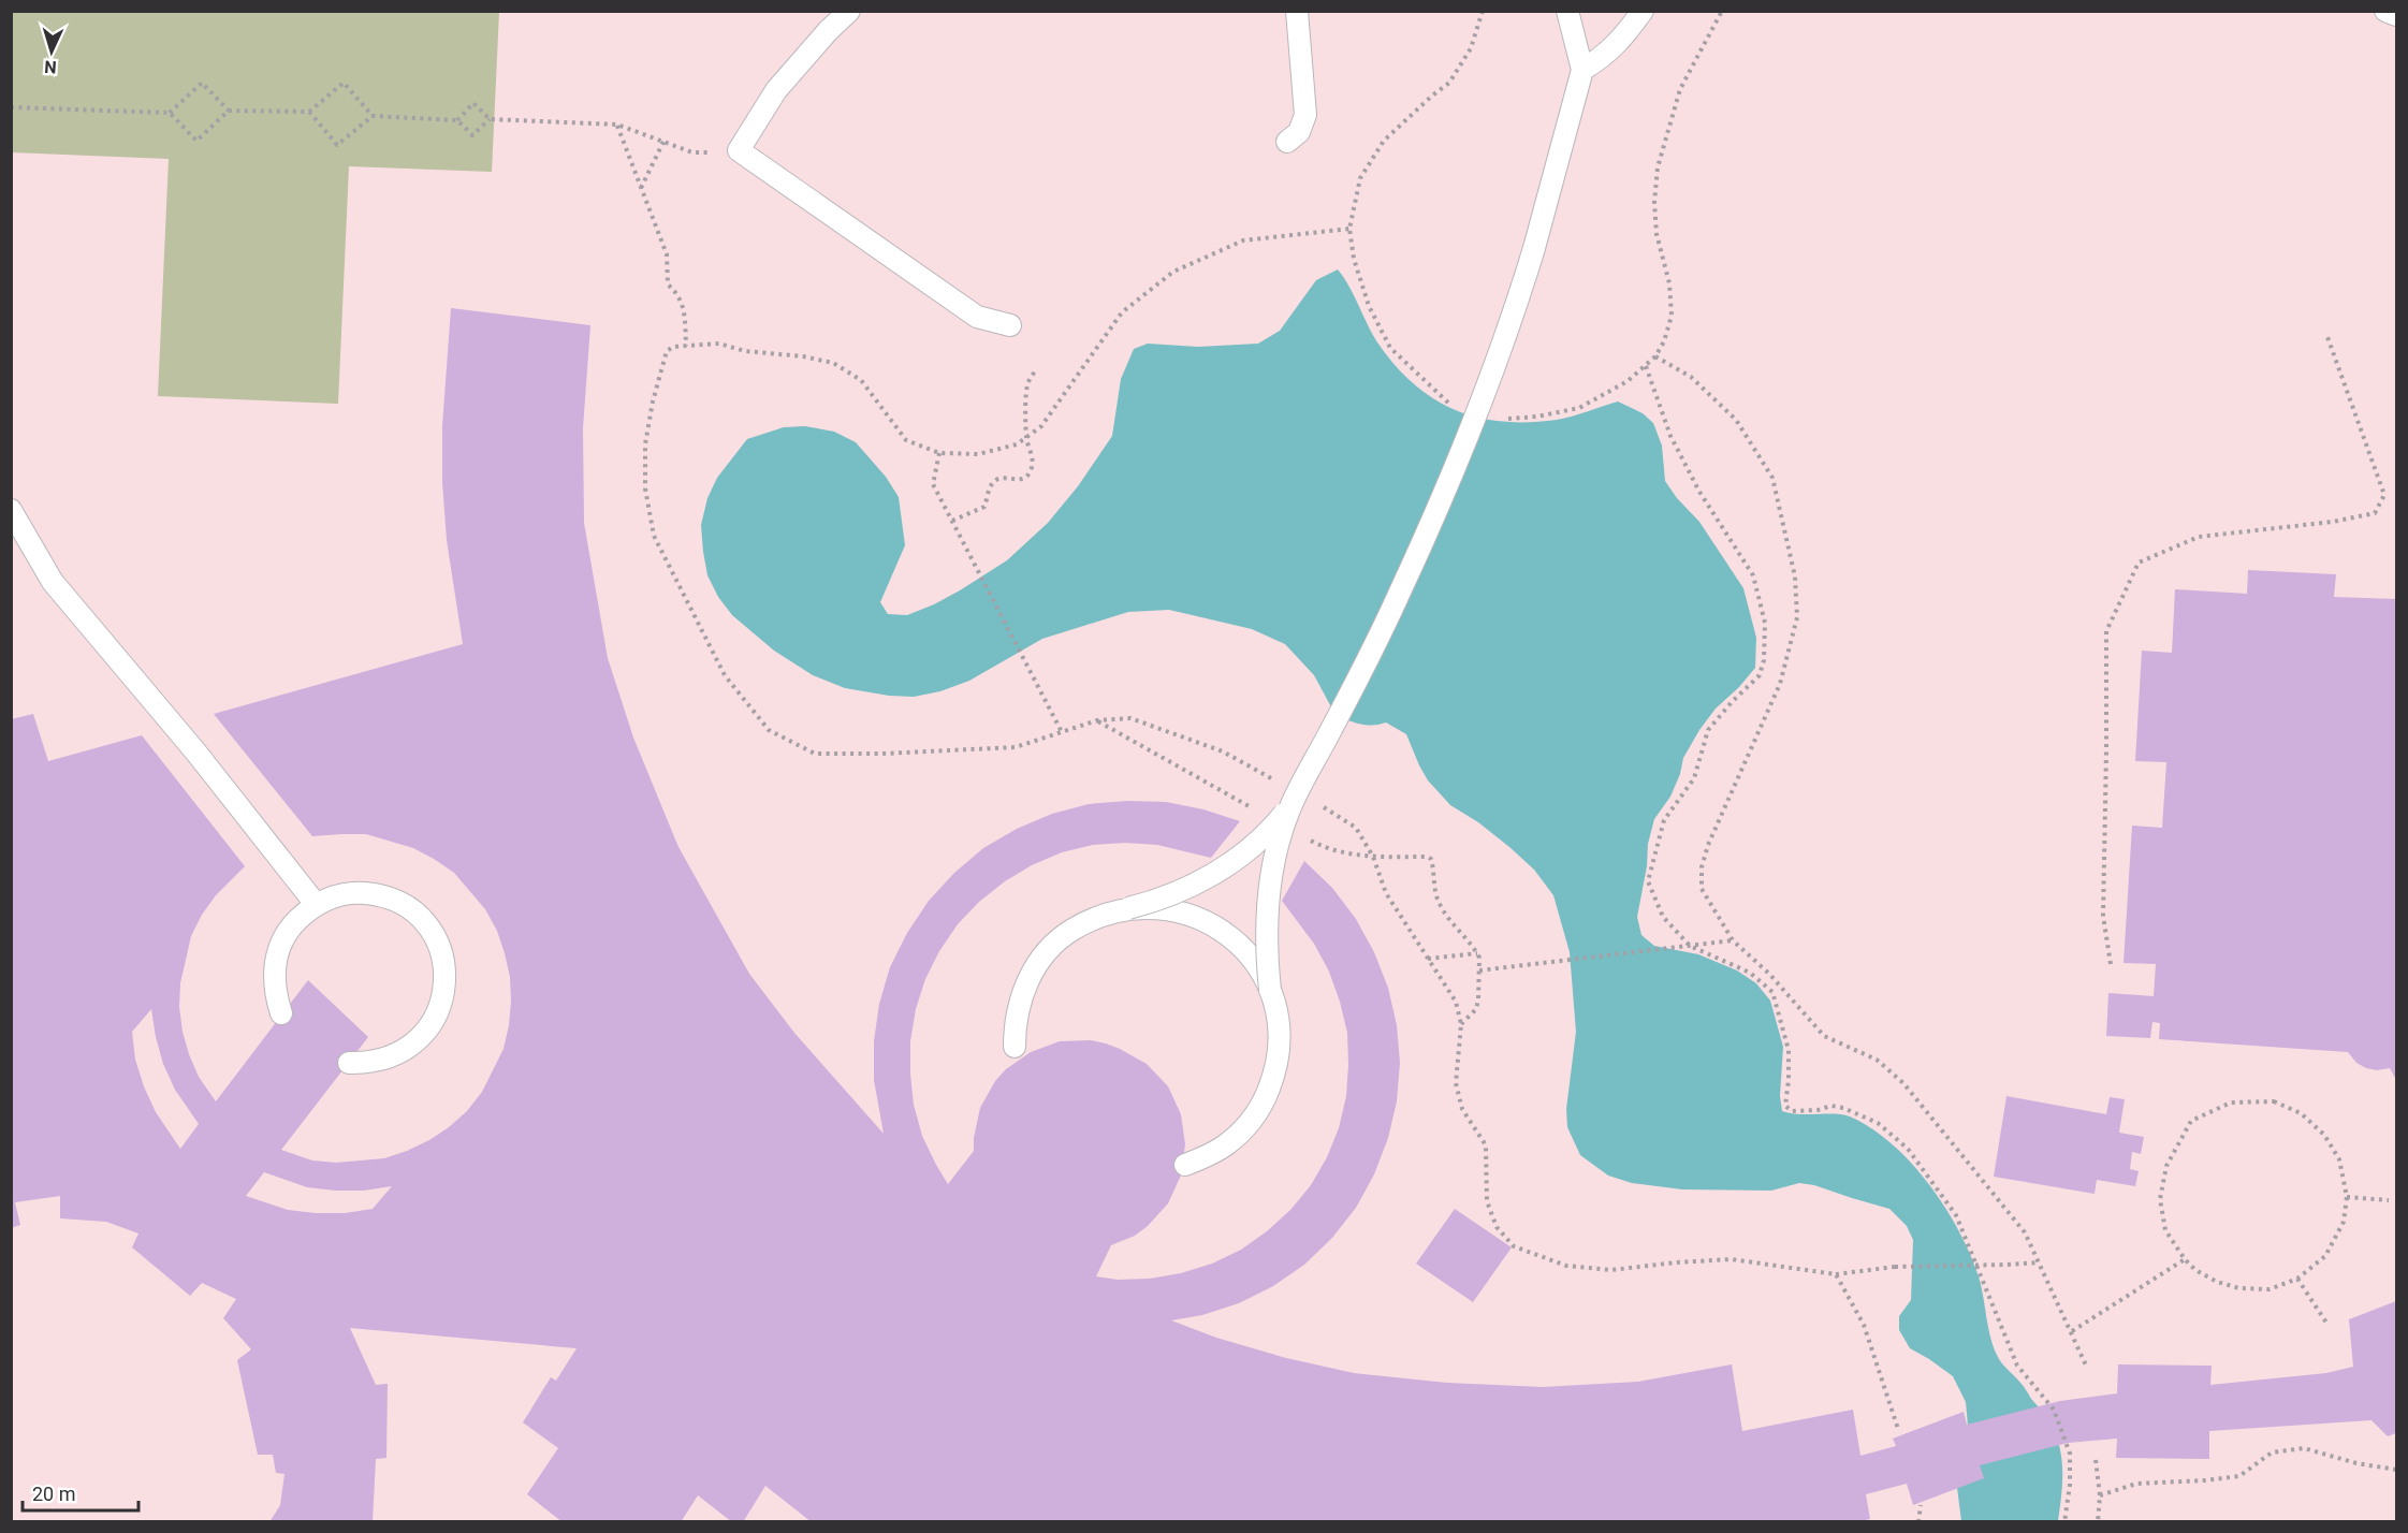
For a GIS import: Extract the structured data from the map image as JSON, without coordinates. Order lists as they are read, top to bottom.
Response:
{
  "scale_bar": "20 m",
  "north": "bottom"
}
